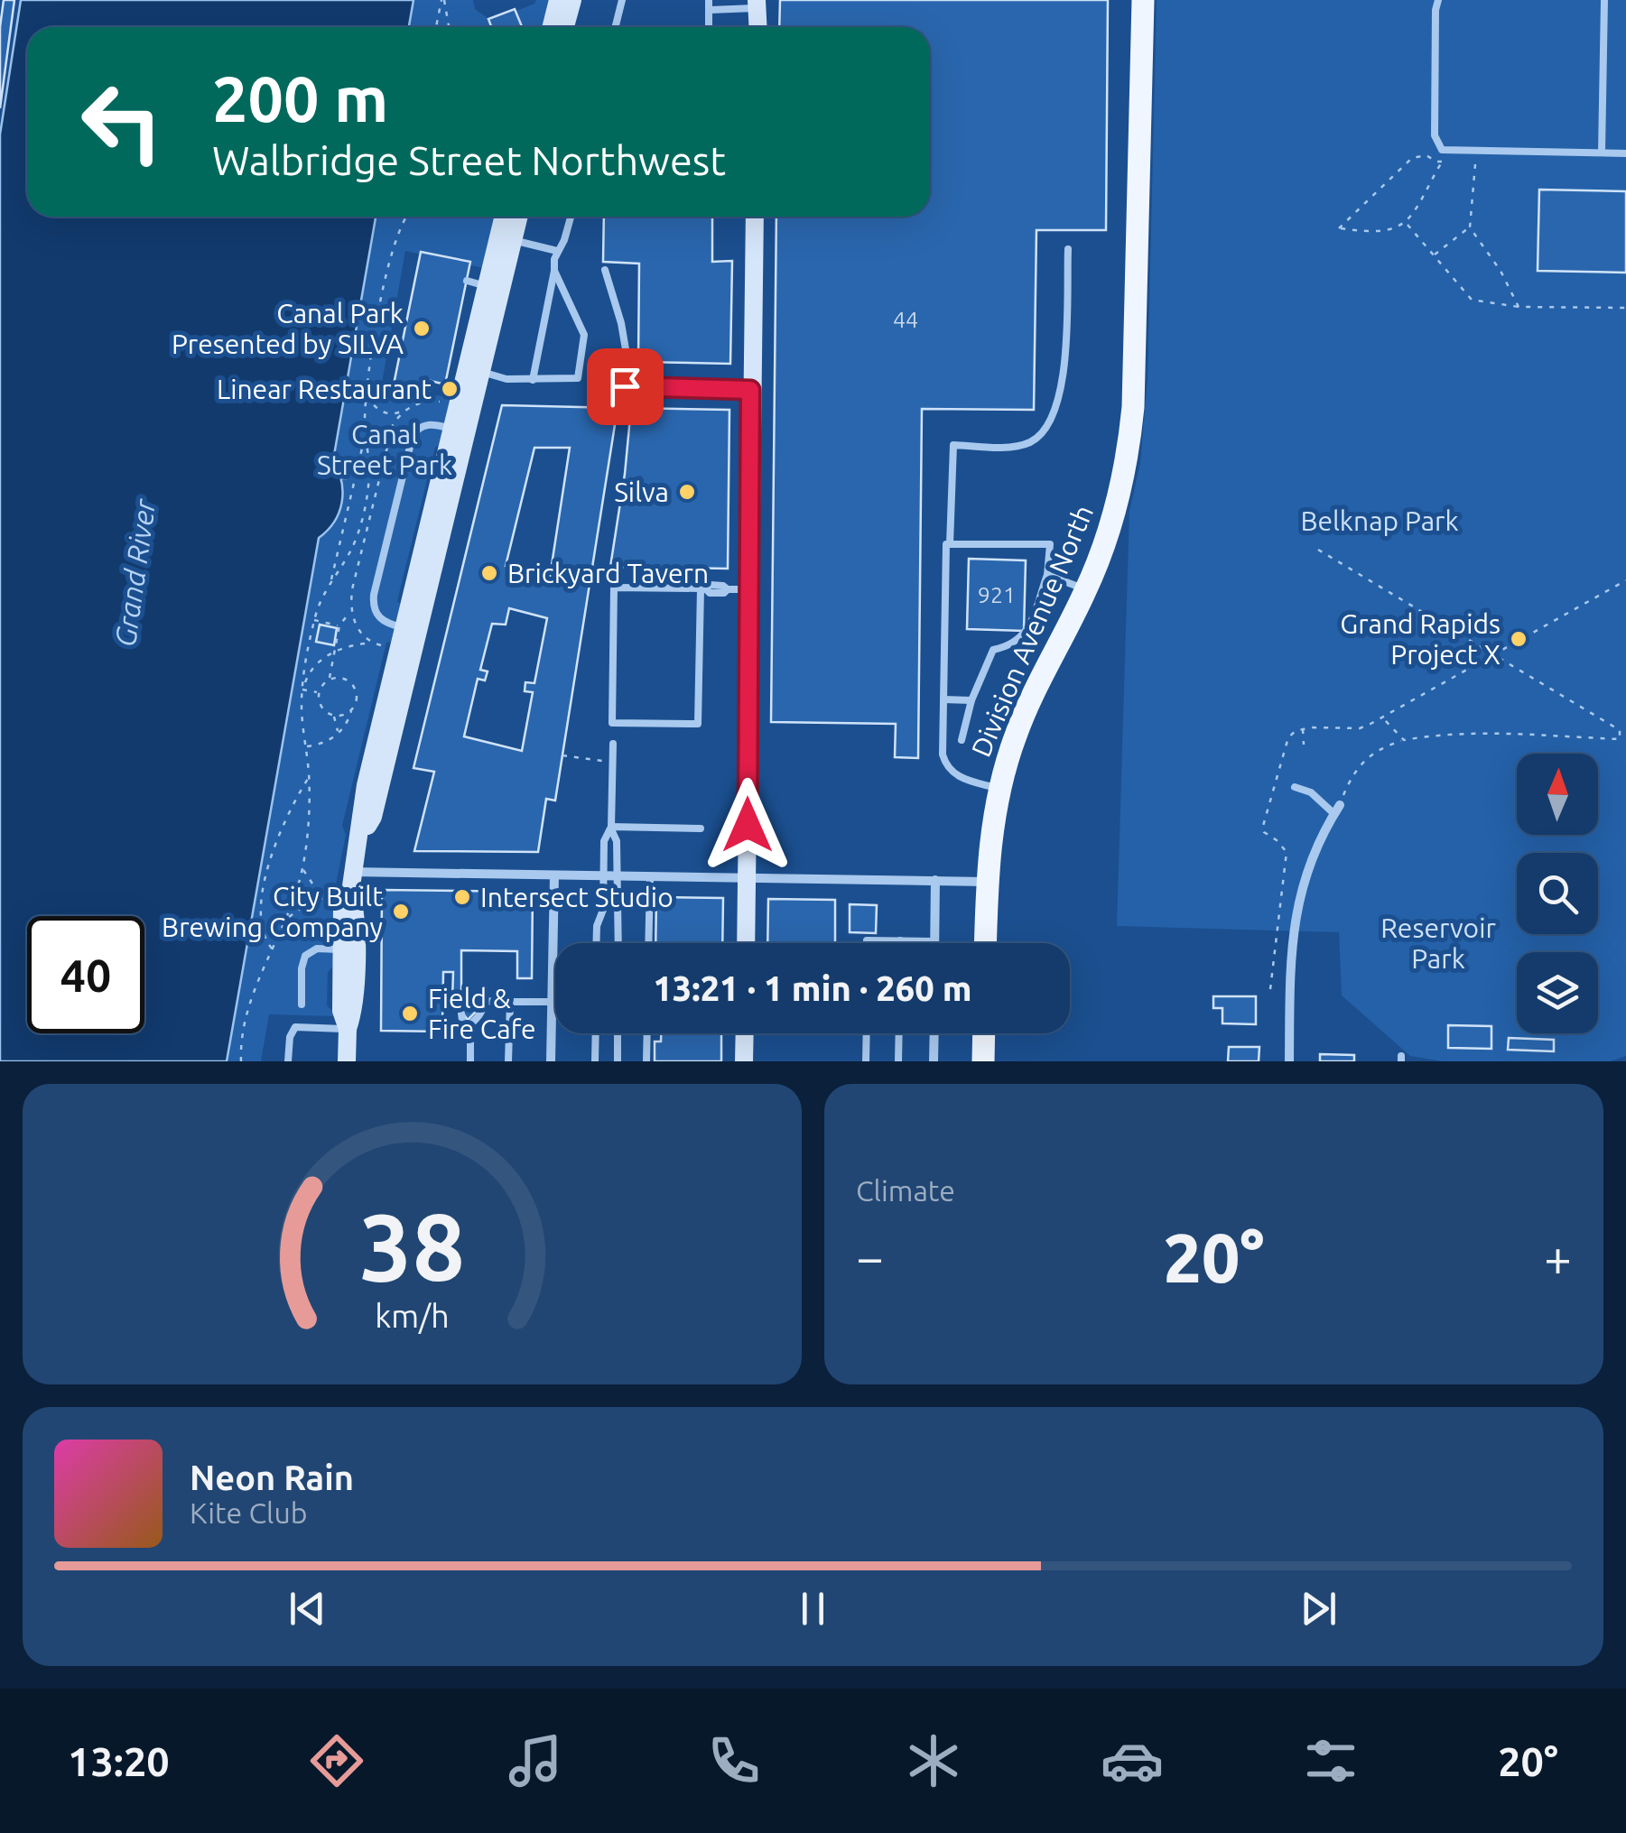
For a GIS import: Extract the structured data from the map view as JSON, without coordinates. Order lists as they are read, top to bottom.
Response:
{
  "streets": {
    "main road": ["Division Avenue North"]
  },
  "water": ["Grand River"],
  "parks": ["Canal Street Park", "Belknap Park", "Reservoir Park"],
  "places": [
    "Canal Park Presented by SILVA",
    "Linear Restaurant",
    "Silva",
    "Brickyard Tavern",
    "Grand Rapids Project X",
    "Intersect Studio",
    "City Built Brewing Company",
    "Field & Fire Cafe"
  ],
  "house_numbers": ["44", "921"],
  "north": "top",
  "page": {
    "turn": ["200 m", "Walbridge Street Northwest"],
    "limit": "40",
    "trip": "13:21 · 1 min · 260 m",
    "tile": "Climate",
    "heat": ["−", "20°", "+"],
    "song": ["Neon Rain", "Kite Club"],
    "tabs": ["13:20", "20°"],
    "gauge": ["38", "km/h"]
  }
}
